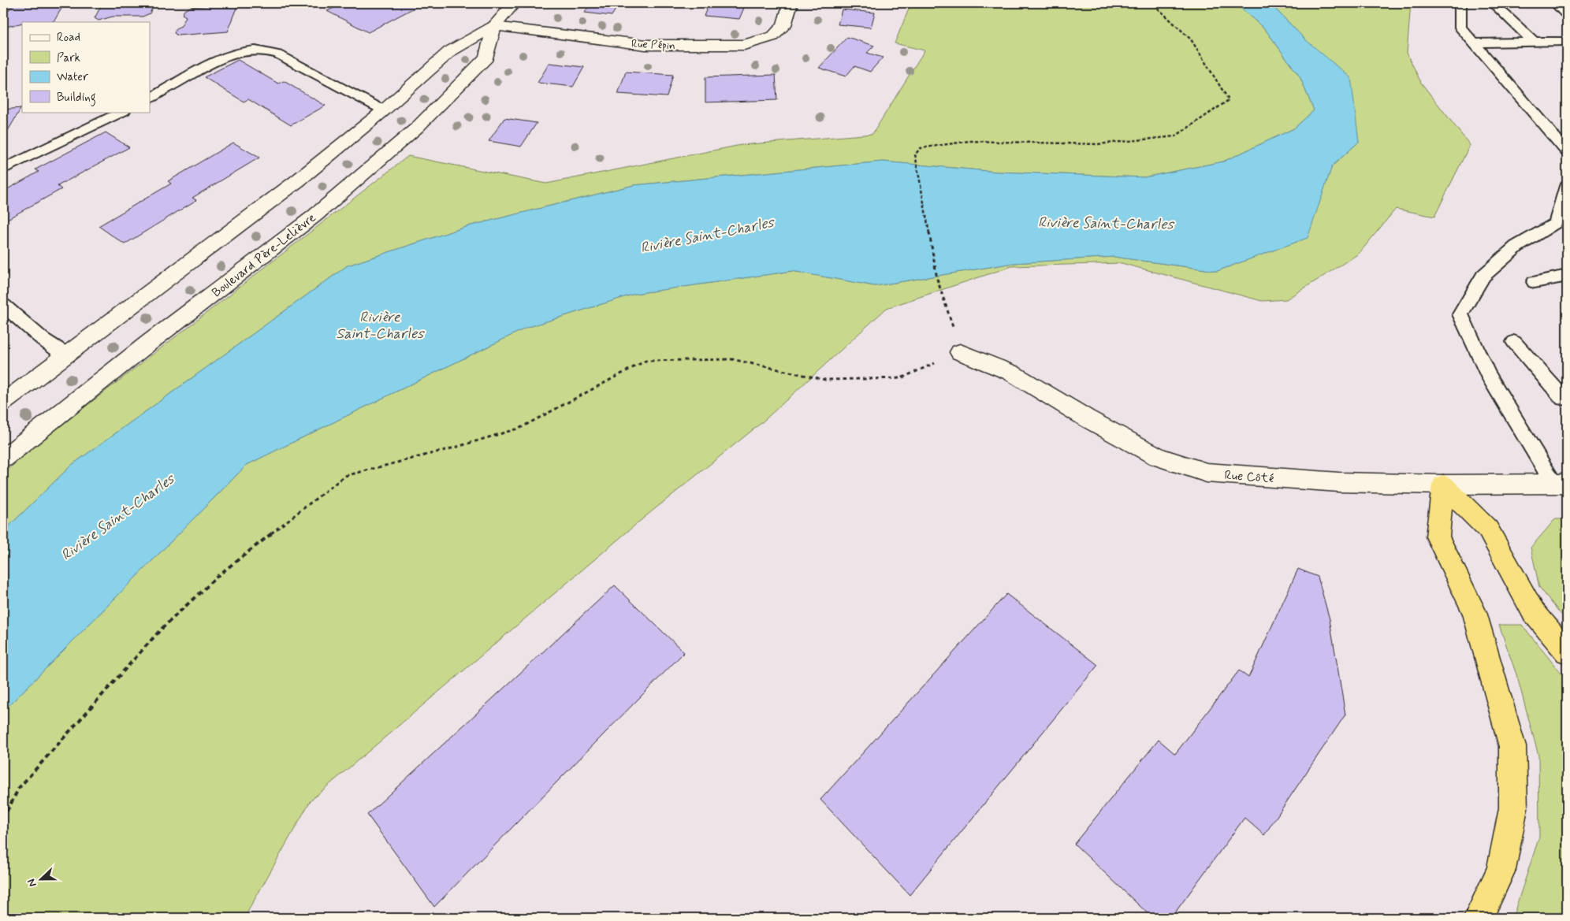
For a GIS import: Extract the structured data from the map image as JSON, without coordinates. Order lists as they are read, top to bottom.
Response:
{
  "streets": {
    "main road": ["Rue Pépin", "Boulevard Père-Lelièvre", "Rue Côté"]
  },
  "crossings": [
    ["Rue Pépin", "Boulevard Père-Lelièvre"]
  ],
  "water": ["Rivière Saint-Charles"],
  "legend": [
    "Road",
    "Park",
    "Water",
    "Building"
  ],
  "north": "left"
}
